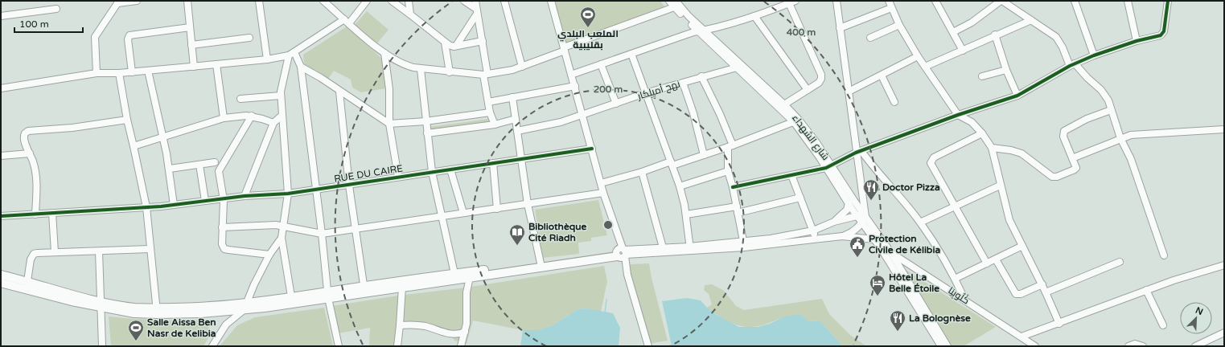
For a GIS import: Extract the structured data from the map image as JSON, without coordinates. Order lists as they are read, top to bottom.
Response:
{
  "streets": {
    "street": [
      "نهج أميلكار",
      "شارع الشهداء",
      "RUE DU CAIRE",
      "كْلُوبِيَا"
    ]
  },
  "crossings": [
    ["نهج أميلكار", "شارع الشهداء"],
    ["شارع الشهداء", "كْلُوبِيَا"]
  ],
  "places": {
    "sports": ["الملعب البلدي بقليبية", "Salle Aissa Ben Nasr de Kelibia"],
    "restaurant": ["Doctor Pizza", "La Bolognèse"],
    "library": ["Bibliothèque Cité Riadh"],
    "public building": ["Protection Civile de Kélibia"],
    "hotel": ["Hôtel La Belle Étoile"]
  },
  "scale_bar": "100 m",
  "north": "top right",
  "rings": ["400 m", "200 m"]
}
